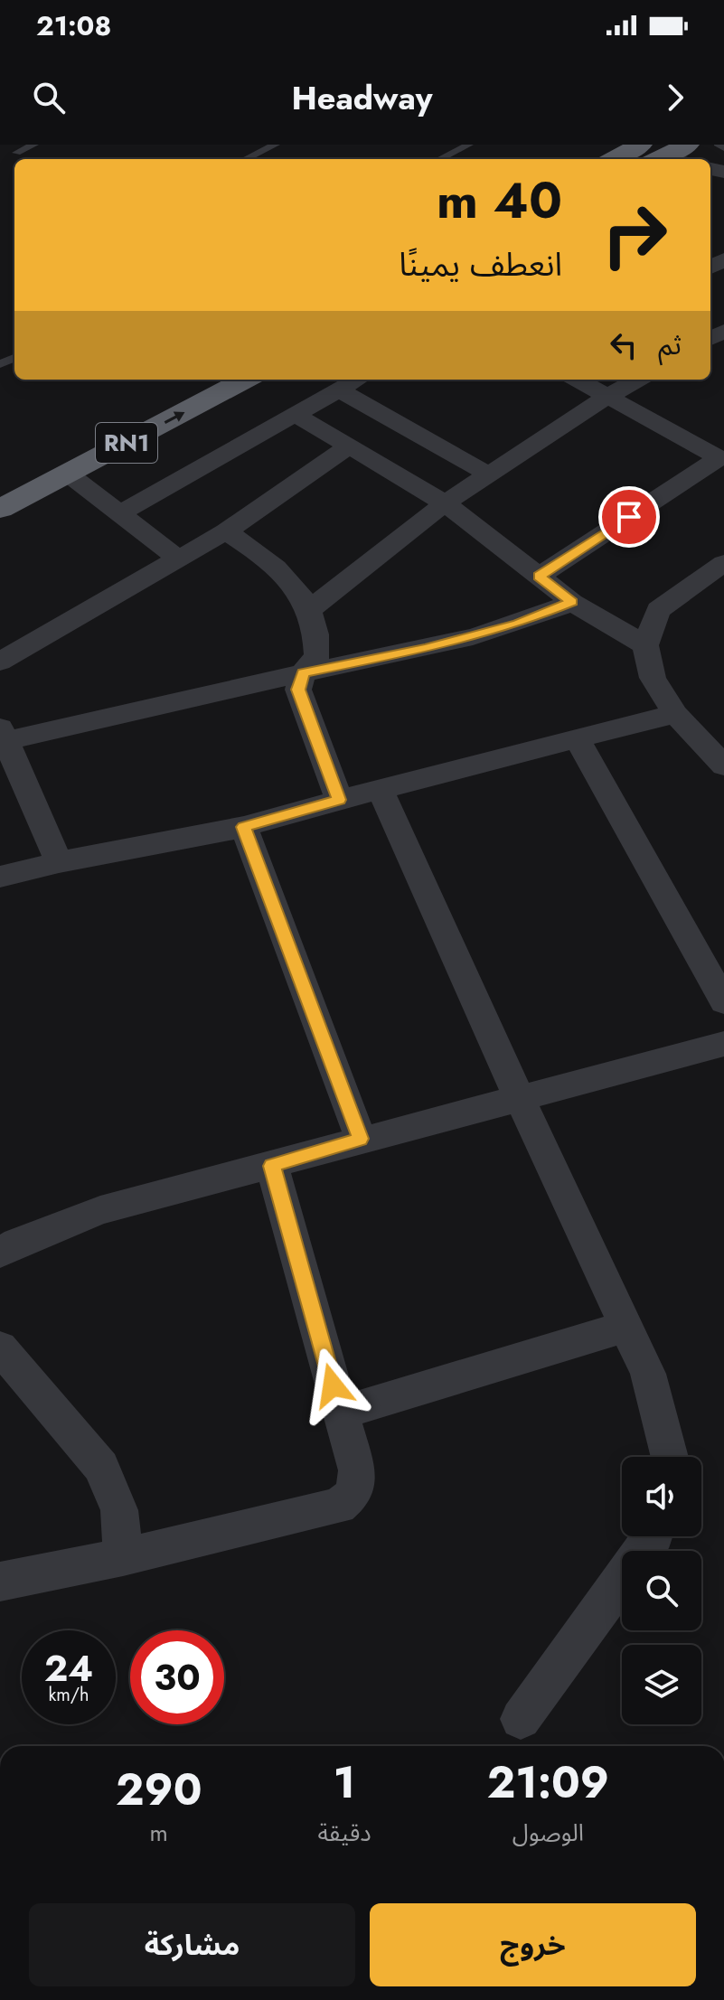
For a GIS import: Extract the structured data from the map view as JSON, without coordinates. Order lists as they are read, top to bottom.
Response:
{
  "streets": {
    "highway": ["RN1"]
  },
  "page": {
    "status": "21:08",
    "header": "Headway",
    "turn": ["40 m", "انعطف يمينًا"],
    "then": "ثم",
    "speed": "24 km/h",
    "limit": "30",
    "eta": [
      "21:09",
      "الوصول",
      "1",
      "دقيقة",
      "290",
      "m"
    ],
    "buttons": ["خروج", "مشاركة"]
  }
}
